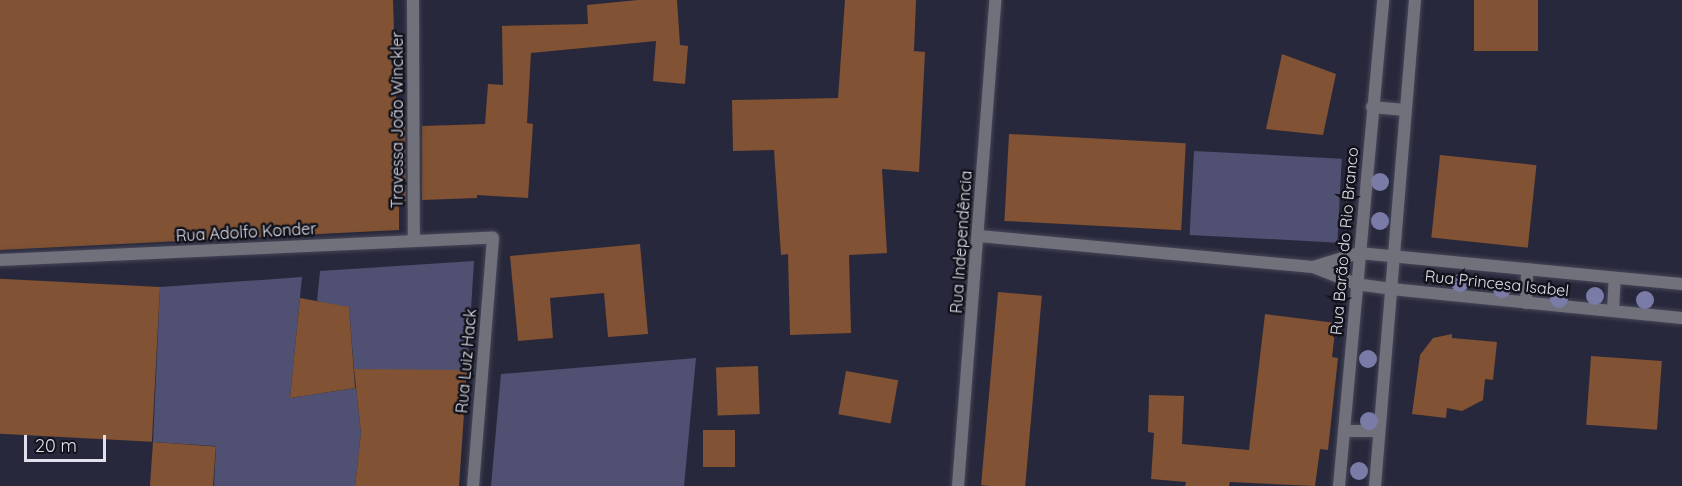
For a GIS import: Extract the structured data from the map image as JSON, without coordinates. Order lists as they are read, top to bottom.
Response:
{
  "streets": {
    "street": [
      "Travessa João Winckler",
      "Rua Adolfo Konder",
      "Rua Barão do Rio Branco",
      "Rua Independência",
      "Rua Princesa Isabel",
      "Rua Luiz Hack"
    ]
  },
  "crossings": [
    ["Travessa João Winckler", "Rua Adolfo Konder"],
    ["Rua Adolfo Konder", "Rua Luiz Hack"],
    ["Rua Barão do Rio Branco", "Rua Princesa Isabel"],
    ["Rua Independência", "Rua Princesa Isabel"]
  ],
  "scale_bar": "20 m"
}
